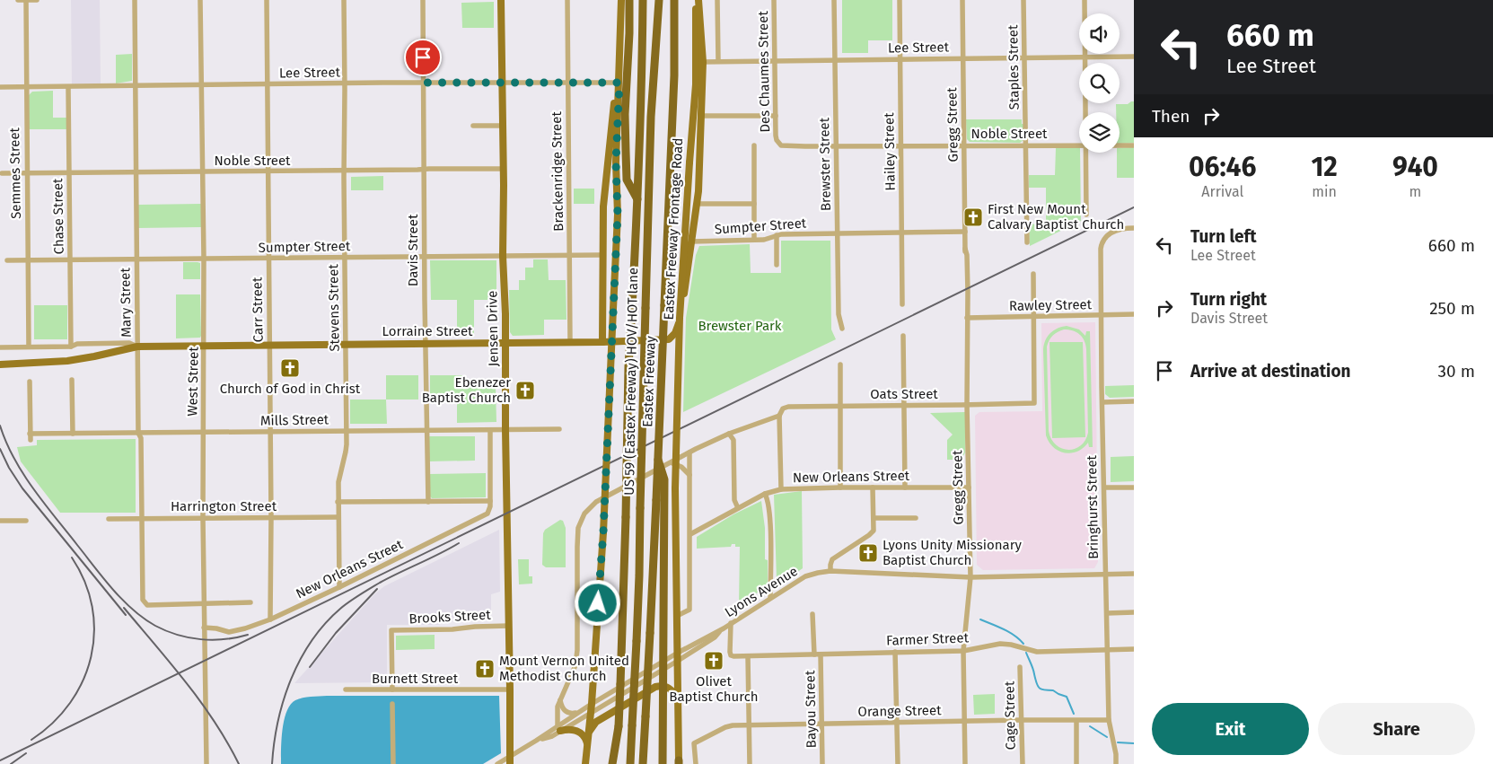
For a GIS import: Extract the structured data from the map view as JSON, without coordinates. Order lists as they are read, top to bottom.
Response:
{
  "streets": {
    "highway": ["US 59 (Eastex Freeway) HOV/HOT lane", "Eastex Freeway"],
    "main road": ["Eastex Freeway Frontage Road", "Jensen Drive", "Lorraine Street"],
    "street": [
      "Lee Street",
      "Staples Street",
      "Des Chaumes Street",
      "Gregg Street",
      "Noble Street",
      "Hailey Street",
      "Brewster Street",
      "Brackenridge Street",
      "Semmes Street",
      "Chase Street",
      "Sumpter Street",
      "Davis Street",
      "Mary Street",
      "Rawley Street",
      "Stevens Street",
      "Carr Street",
      "West Street",
      "Oats Street",
      "Mills Street",
      "New Orleans Street",
      "Harrington Street",
      "Bringhurst Street",
      "Lyons Avenue",
      "Brooks Street",
      "Farmer Street",
      "Burnett Street",
      "Bayou Street",
      "Orange Street",
      "Cage Street"
    ]
  },
  "crossings": [
    ["Lee Street", "Staples Street"],
    ["Lee Street", "Des Chaumes Street"],
    ["Lee Street", "Gregg Street"],
    ["Lee Street", "Hailey Street"],
    ["Lee Street", "Brewster Street"],
    ["Lee Street", "Brackenridge Street"],
    ["Lee Street", "Semmes Street"],
    ["Lee Street", "Chase Street"],
    ["Lee Street", "Davis Street"],
    ["Lee Street", "Mary Street"],
    ["Lee Street", "Stevens Street"],
    ["Lee Street", "Carr Street"],
    ["Lee Street", "Jensen Drive"],
    ["Lee Street", "Lorraine Street"],
    ["Lee Street", "West Street"],
    ["Staples Street", "Noble Street"],
    ["Des Chaumes Street", "Noble Street"],
    ["Gregg Street", "Noble Street"],
    ["Gregg Street", "Sumpter Street"],
    ["Gregg Street", "Rawley Street"],
    ["Gregg Street", "Oats Street"],
    ["Gregg Street", "New Orleans Street"],
    ["Gregg Street", "Lyons Avenue"],
    ["Gregg Street", "Farmer Street"],
    ["Gregg Street", "Orange Street"],
    ["Noble Street", "Hailey Street"],
    ["Noble Street", "Brewster Street"],
    ["Noble Street", "Semmes Street"],
    ["Noble Street", "Chase Street"],
    ["Noble Street", "Davis Street"],
    ["Noble Street", "Mary Street"],
    ["Noble Street", "Stevens Street"],
    ["Noble Street", "Carr Street"],
    ["Noble Street", "Jensen Drive"],
    ["Noble Street", "West Street"],
    ["Hailey Street", "Sumpter Street"],
    ["Brewster Street", "Sumpter Street"],
    ["Brackenridge Street", "Sumpter Street"],
    ["Brackenridge Street", "Lorraine Street"],
    ["Semmes Street", "Sumpter Street"],
    ["Semmes Street", "Lorraine Street"],
    ["Chase Street", "Sumpter Street"],
    ["Chase Street", "Lorraine Street"],
    ["Sumpter Street", "Davis Street"],
    ["Sumpter Street", "Mary Street"],
    ["Sumpter Street", "Stevens Street"],
    ["Sumpter Street", "Carr Street"],
    ["Sumpter Street", "Jensen Drive"],
    ["Sumpter Street", "Lorraine Street"],
    ["Sumpter Street", "West Street"],
    ["Eastex Freeway Frontage Road", "Lorraine Street"],
    ["Eastex Freeway Frontage Road", "Lyons Avenue"],
    ["Davis Street", "Lorraine Street"],
    ["Davis Street", "Mills Street"],
    ["Mary Street", "Lorraine Street"],
    ["Mary Street", "West Street"],
    ["Mary Street", "Mills Street"],
    ["Mary Street", "Harrington Street"],
    ["Rawley Street", "Oats Street"],
    ["Rawley Street", "Bringhurst Street"],
    ["Stevens Street", "Lorraine Street"],
    ["Stevens Street", "Mills Street"],
    ["Stevens Street", "New Orleans Street"],
    ["Stevens Street", "Harrington Street"],
    ["Carr Street", "Lorraine Street"],
    ["Carr Street", "Mills Street"],
    ["Carr Street", "New Orleans Street"],
    ["Carr Street", "Harrington Street"],
    ["Jensen Drive", "Lorraine Street"],
    ["Jensen Drive", "Mills Street"],
    ["Jensen Drive", "Lyons Avenue"],
    ["Jensen Drive", "Brooks Street"],
    ["Jensen Drive", "Burnett Street"],
    ["Lorraine Street", "West Street"],
    ["West Street", "Mills Street"],
    ["West Street", "New Orleans Street"],
    ["West Street", "Harrington Street"],
    ["Bringhurst Street", "Lyons Avenue"],
    ["Bringhurst Street", "Farmer Street"],
    ["Bringhurst Street", "Orange Street"],
    ["Brooks Street", "Burnett Street"],
    ["Farmer Street", "Bayou Street"],
    ["Bayou Street", "Orange Street"],
    ["Orange Street", "Cage Street"]
  ],
  "parks": ["Brewster Park"],
  "places": {
    "church": [
      "First New Mount Calvary Baptist Church",
      "Church of God in Christ",
      "Ebenezer Baptist Church",
      "Lyons Unity Missionary Baptist Church",
      "Olivet Baptist Church",
      "Mount Vernon United Methodist Church"
    ]
  },
  "page": {
    "turn": ["660 m", "Lee Street"],
    "then": "Then",
    "eta": [
      "06:46",
      "Arrival",
      "12",
      "min",
      "940",
      "m"
    ],
    "list": [
      {
        "name": "Turn left",
        "note": "Lee Street",
        "value": "660 m"
      },
      {
        "name": "Turn right",
        "note": "Davis Street",
        "value": "250 m"
      },
      {
        "name": "Arrive at destination",
        "value": "30 m"
      }
    ],
    "buttons": ["Exit", "Share"]
  }
}
